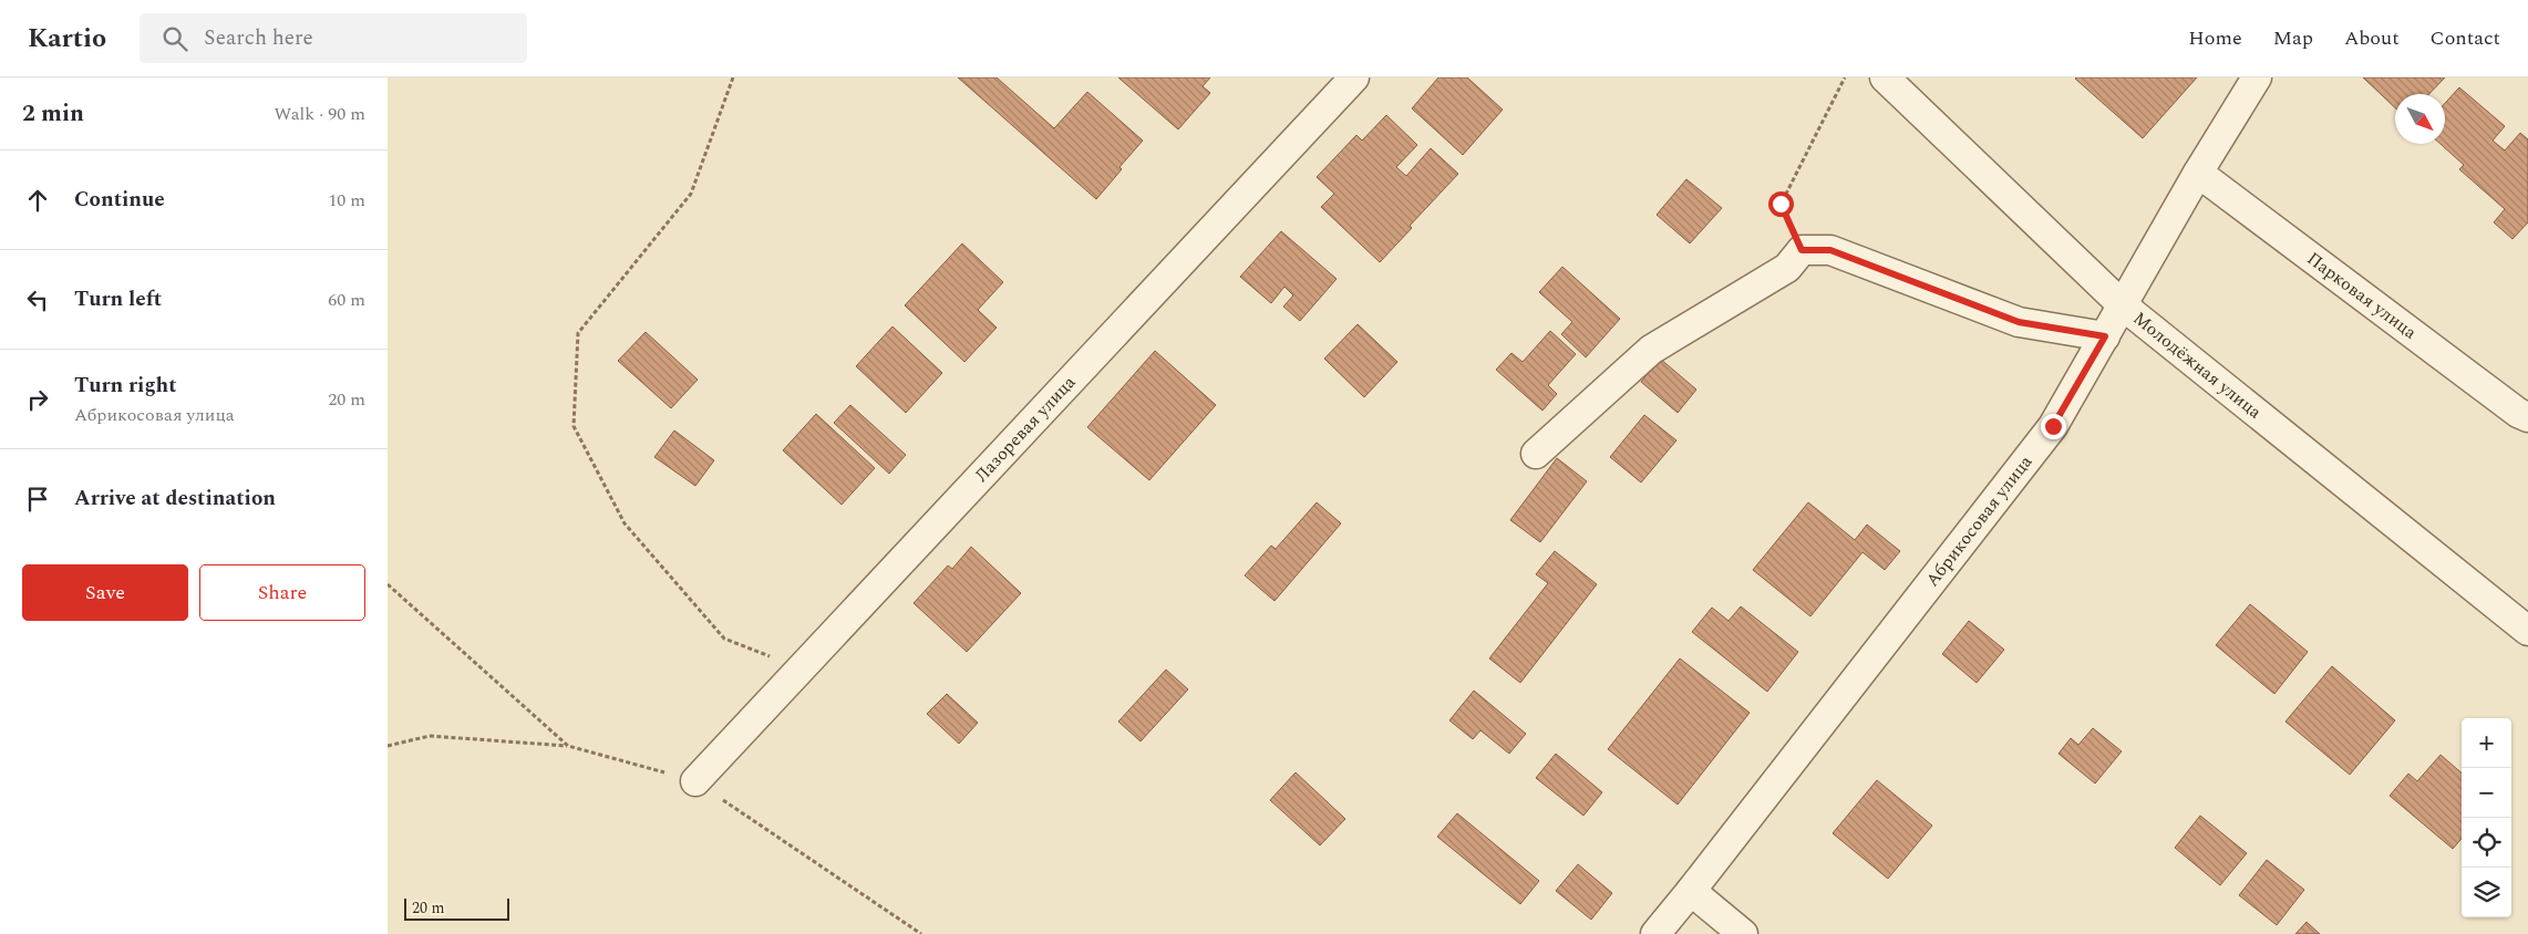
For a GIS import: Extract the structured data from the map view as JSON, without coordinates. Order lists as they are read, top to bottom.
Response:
{
  "streets": {
    "street": [
      "Парковая улица",
      "Молодёжная улица",
      "Лазоревая улица",
      "Абрикосовая улица"
    ]
  },
  "crossings": [
    ["Парковая улица", "Абрикосовая улица"],
    ["Молодёжная улица", "Абрикосовая улица"]
  ],
  "scale_bar": "20 m",
  "north": "bottom right",
  "page": {
    "header": "Kartio",
    "search": "Search here",
    "nav": [
      "Home",
      "Map",
      "About",
      "Contact"
    ],
    "heading": ["2 min", "Walk · 90 m"],
    "list": [
      ["Continue", "10 m"],
      ["Turn left", "60 m"],
      ["Turn right", "Абрикосовая улица", "20 m"],
      "Arrive at destination"
    ],
    "buttons": ["Save", "Share"],
    "map_buttons": ["+", "−"],
    "scale": "20 m"
  }
}
